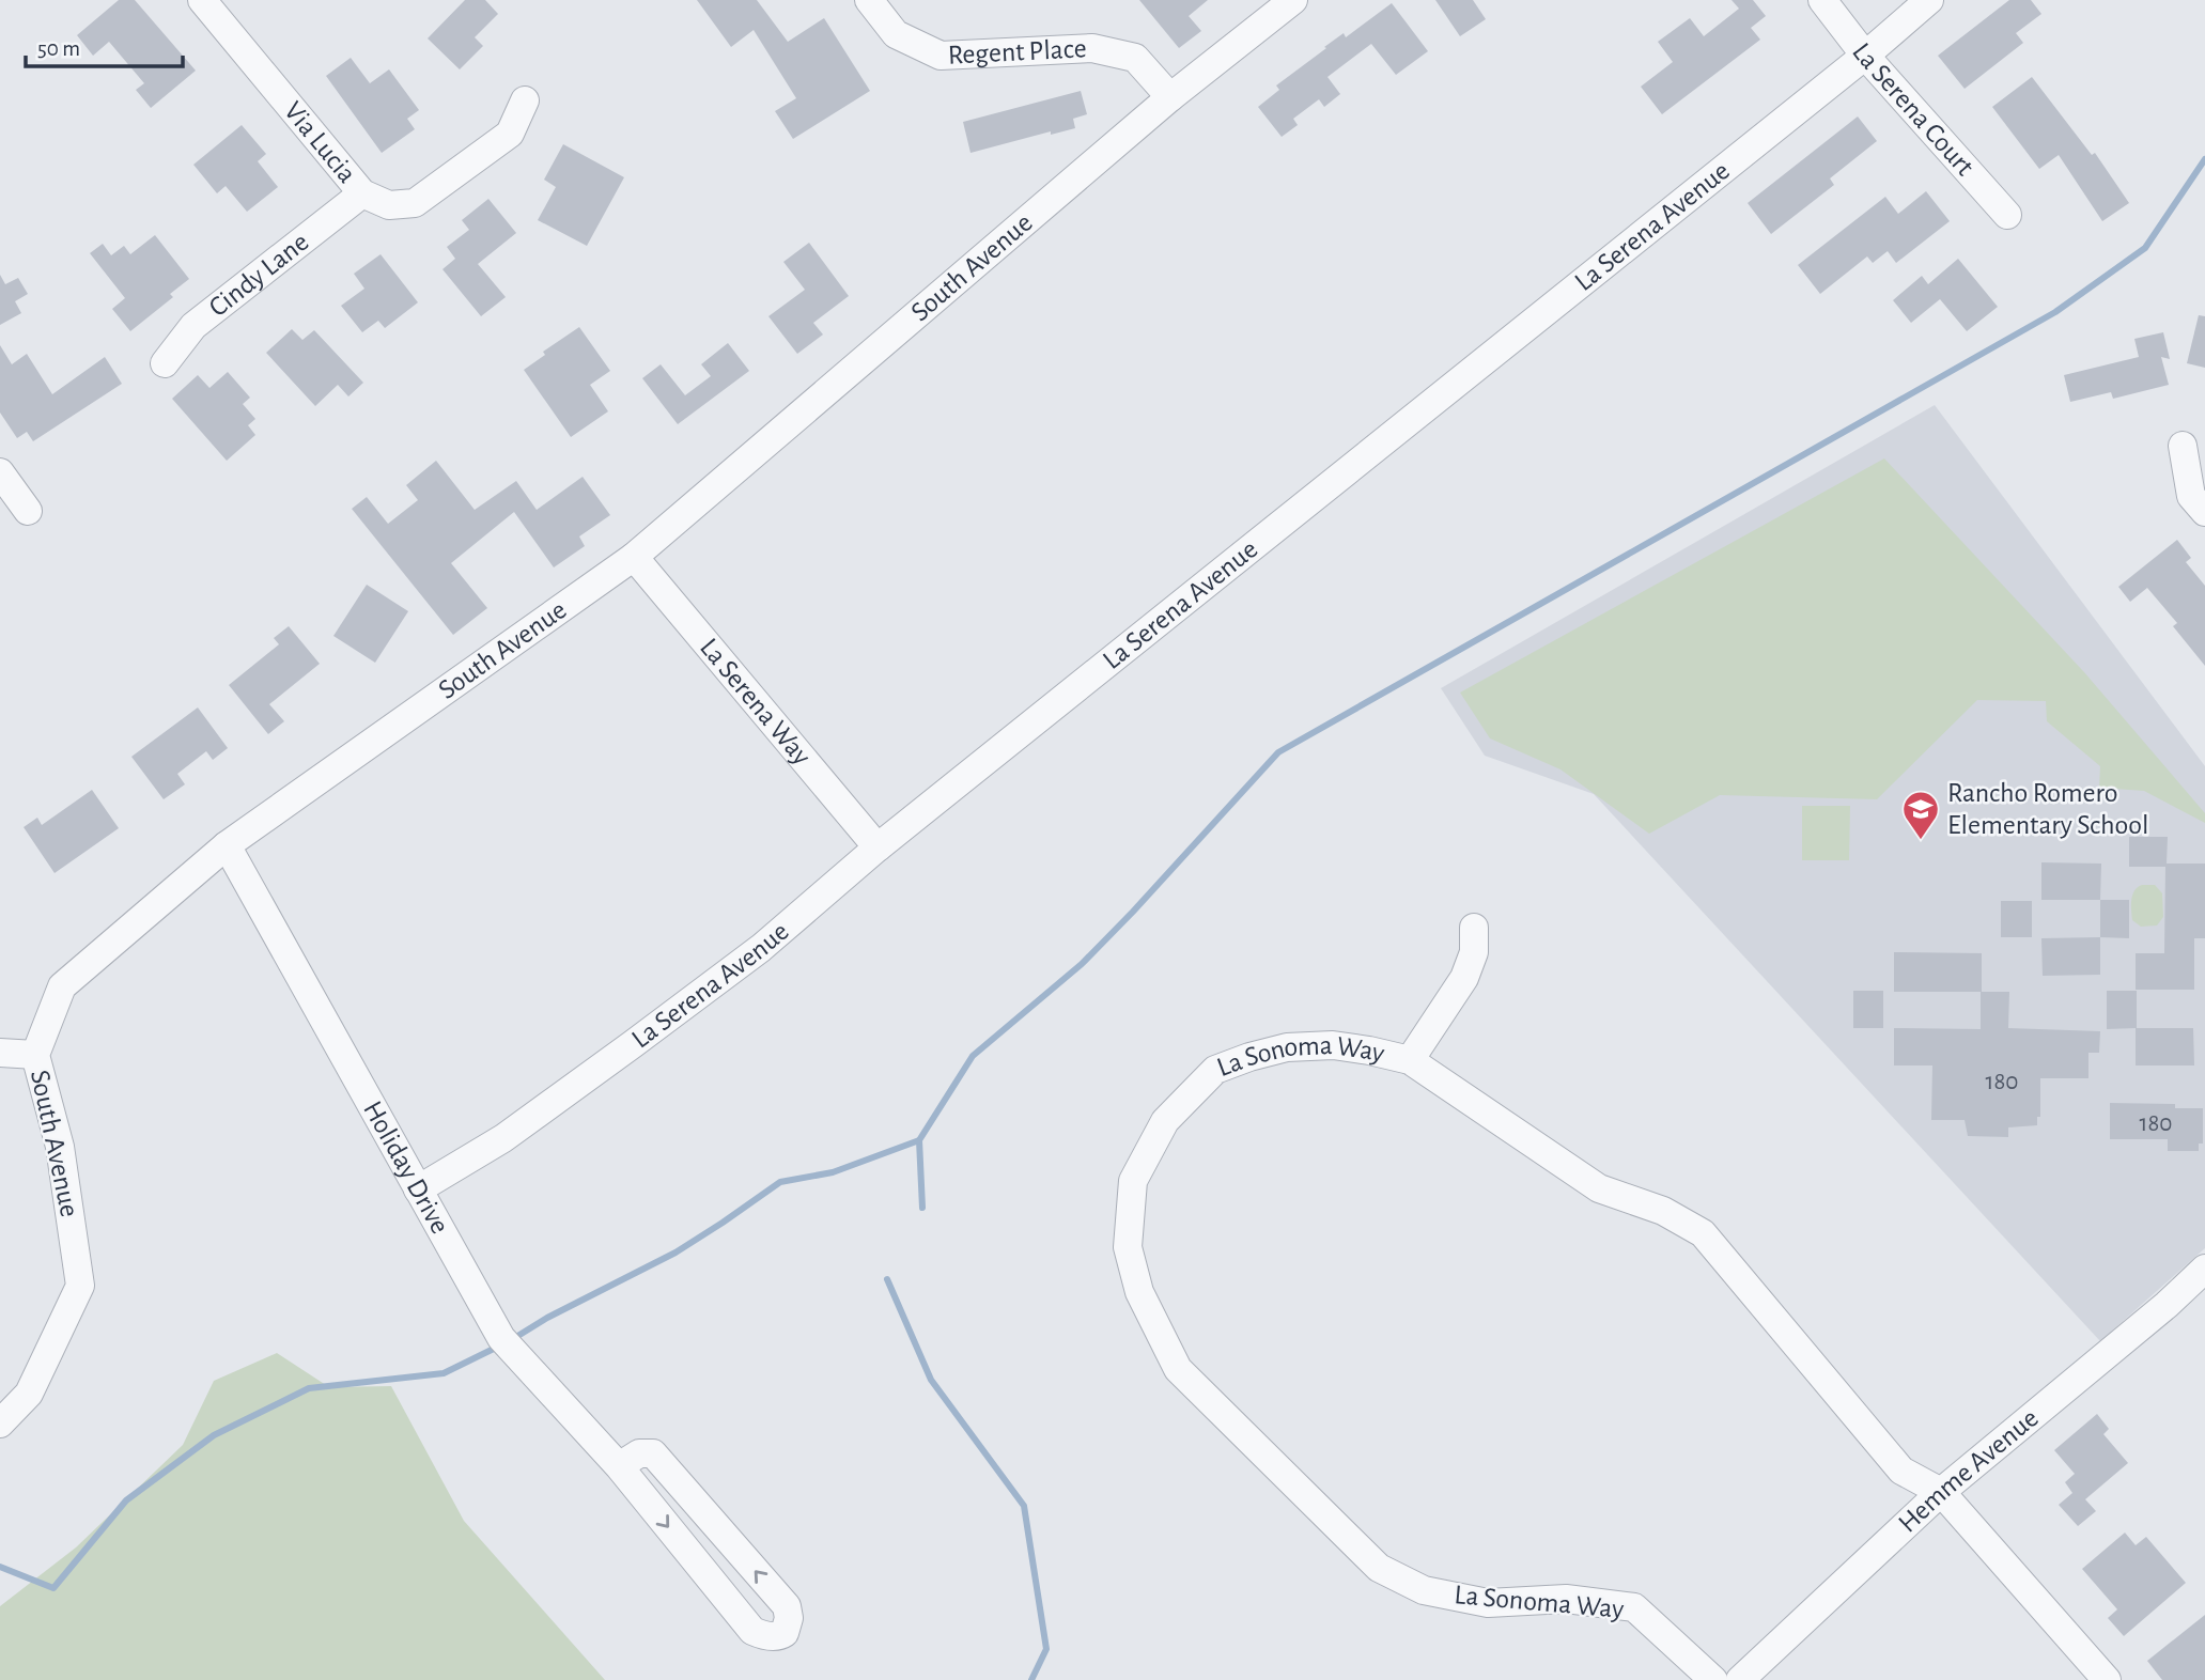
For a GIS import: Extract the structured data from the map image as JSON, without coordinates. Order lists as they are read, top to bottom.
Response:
{
  "streets": {
    "street": [
      "Regent Place",
      "La Serena Court",
      "Via Lucia",
      "La Serena Avenue",
      "South Avenue",
      "Cindy Lane",
      "La Serena Way",
      "La Sonoma Way",
      "Holiday Drive",
      "Hemme Avenue"
    ]
  },
  "crossings": [
    ["Regent Place", "South Avenue"],
    ["La Serena Court", "La Serena Avenue"],
    ["Via Lucia", "Cindy Lane"],
    ["La Serena Avenue", "La Serena Way"],
    ["La Serena Avenue", "Holiday Drive"],
    ["South Avenue", "La Serena Way"],
    ["South Avenue", "Holiday Drive"],
    ["La Sonoma Way", "Hemme Avenue"]
  ],
  "places": {
    "school or university": ["Rancho Romero Elementary School"]
  },
  "house_numbers": ["180", "180"],
  "scale_bar": "50 m"
}
